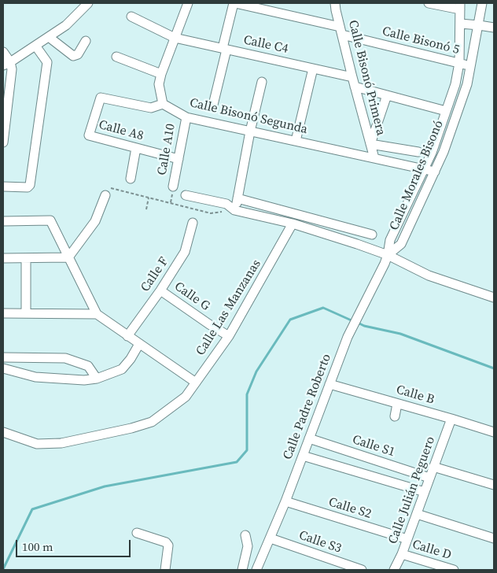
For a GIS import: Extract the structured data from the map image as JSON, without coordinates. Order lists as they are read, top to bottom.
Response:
{
  "streets": {
    "street": [
      "Calle Bisonó 5",
      "Calle C4",
      "Calle Bisonó Primera",
      "Calle Bisonó Segunda",
      "Calle A8",
      "Calle A10",
      "Calle Morales Bisonó",
      "Calle F",
      "Calle G",
      "Calle Las Manzanas",
      "Calle B",
      "Calle Padre Roberto",
      "Calle S1",
      "Calle Julián Peguero",
      "Calle S2",
      "Calle S3",
      "Calle D"
    ]
  },
  "crossings": [
    ["Calle Bisonó 5", "Calle Bisonó Primera"],
    ["Calle Bisonó 5", "Calle Morales Bisonó"],
    ["Calle C4", "Calle Bisonó Primera"],
    ["Calle Bisonó Primera", "Calle Bisonó Segunda"],
    ["Calle Bisonó Segunda", "Calle A8"],
    ["Calle Bisonó Segunda", "Calle A10"],
    ["Calle Bisonó Segunda", "Calle Morales Bisonó"],
    ["Calle A8", "Calle A10"],
    ["Calle Morales Bisonó", "Calle Padre Roberto"],
    ["Calle F", "Calle G"],
    ["Calle G", "Calle Las Manzanas"],
    ["Calle B", "Calle Padre Roberto"],
    ["Calle B", "Calle Julián Peguero"],
    ["Calle Padre Roberto", "Calle S1"],
    ["Calle Padre Roberto", "Calle S2"],
    ["Calle Padre Roberto", "Calle S3"],
    ["Calle S1", "Calle Julián Peguero"],
    ["Calle Julián Peguero", "Calle S2"],
    ["Calle Julián Peguero", "Calle D"]
  ],
  "scale_bar": "100 m"
}
